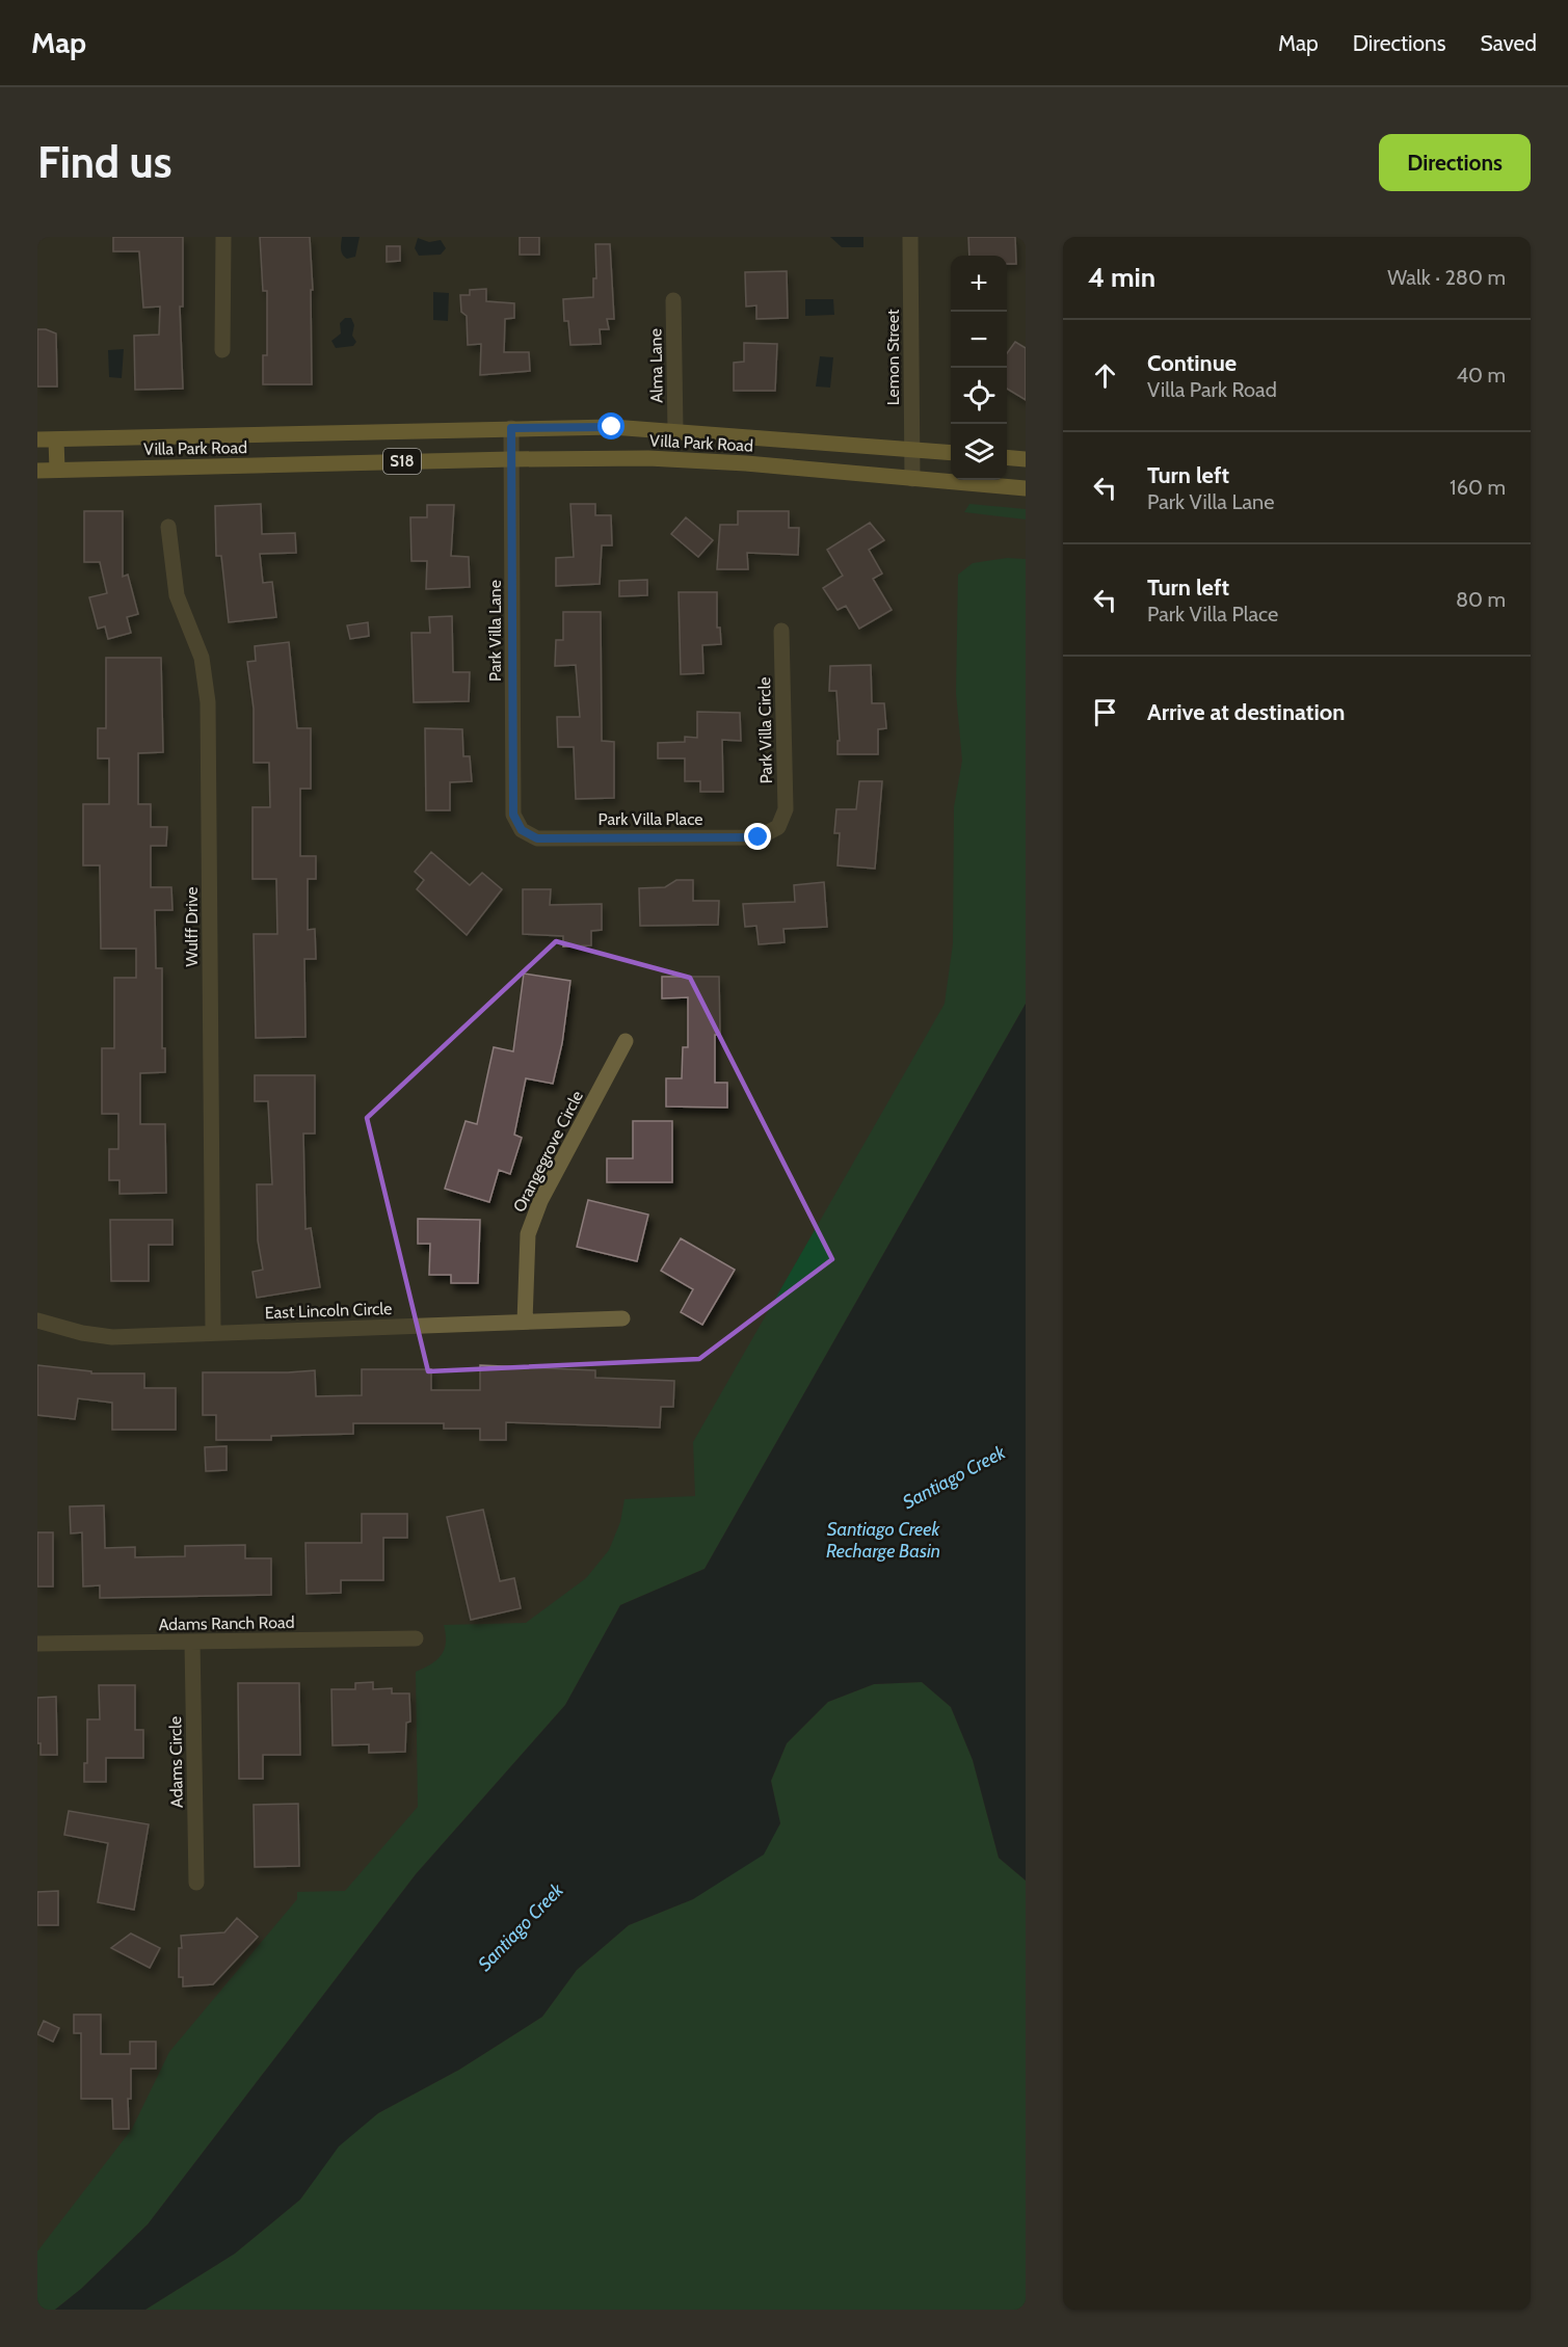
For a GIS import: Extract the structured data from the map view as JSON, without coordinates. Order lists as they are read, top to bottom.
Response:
{
  "streets": {
    "main road": ["Villa Park Road", "S18"],
    "street": [
      "Lemon Street",
      "Alma Lane",
      "Park Villa Lane",
      "Park Villa Circle",
      "Park Villa Place",
      "Wulff Drive",
      "Orangegrove Circle",
      "East Lincoln Circle",
      "Adams Ranch Road",
      "Adams Circle"
    ]
  },
  "crossings": [
    ["Lemon Street", "Villa Park Road"],
    ["Alma Lane", "Villa Park Road"],
    ["Villa Park Road", "Park Villa Lane"],
    ["Park Villa Lane", "Park Villa Place"],
    ["Park Villa Circle", "Park Villa Place"],
    ["Wulff Drive", "East Lincoln Circle"],
    ["Orangegrove Circle", "East Lincoln Circle"],
    ["Adams Ranch Road", "Adams Circle"]
  ],
  "water": ["Santiago Creek", "Santiago Creek Recharge Basin"],
  "page": {
    "header": "Map",
    "nav": ["Map", "Directions", "Saved"],
    "buttons": "Directions",
    "title": "Find us",
    "heading": ["4 min", "Walk · 280 m"],
    "map_buttons": ["+", "−"],
    "list": [
      ["Continue", "Villa Park Road", "40 m"],
      ["Turn left", "Park Villa Lane", "160 m"],
      ["Turn left", "Park Villa Place", "80 m"],
      "Arrive at destination"
    ]
  }
}
